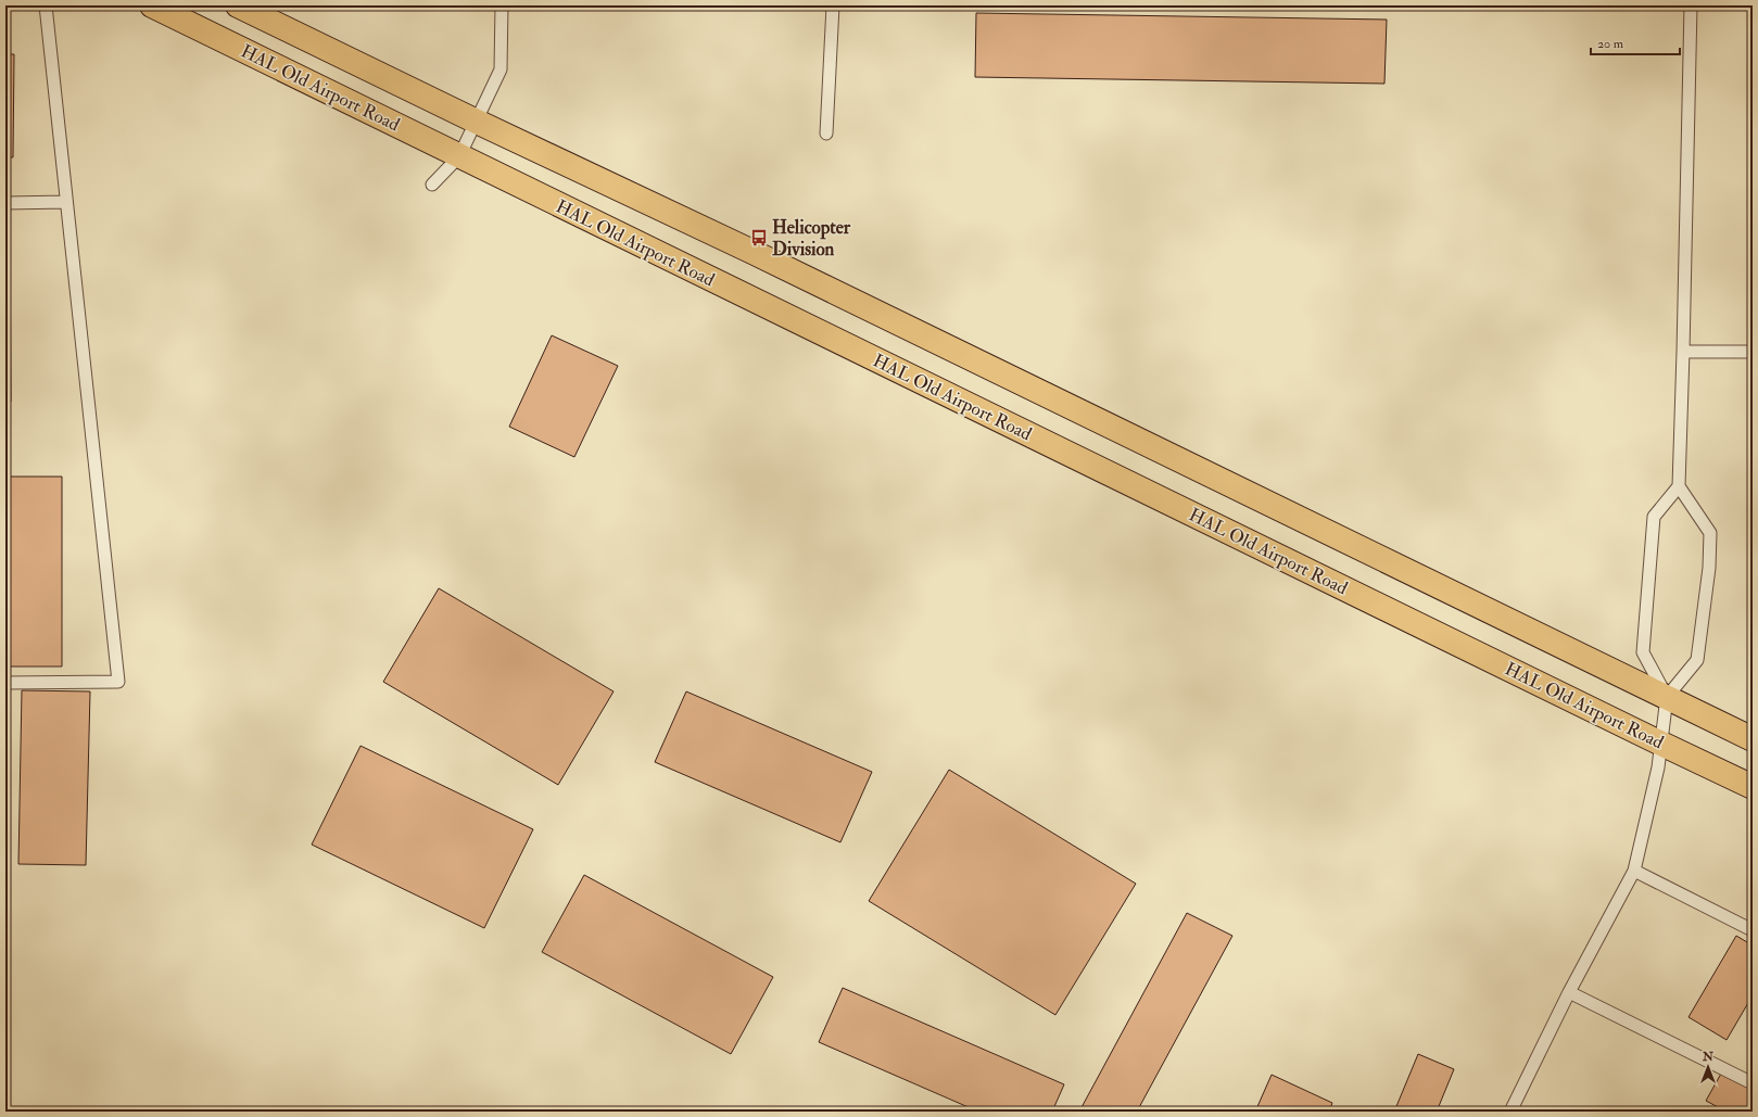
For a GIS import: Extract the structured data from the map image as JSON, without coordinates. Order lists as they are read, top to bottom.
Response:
{
  "streets": {
    "main road": ["HAL Old Airport Road"]
  },
  "places": {
    "bus stop": ["Helicopter Division"]
  },
  "scale_bar": "20 m",
  "north": "top"
}
